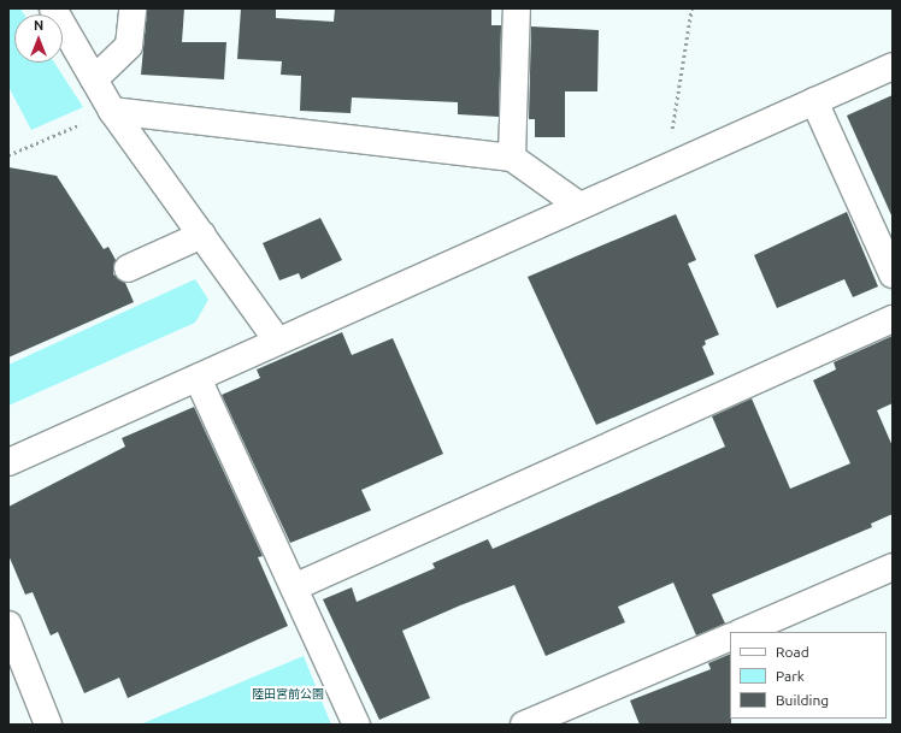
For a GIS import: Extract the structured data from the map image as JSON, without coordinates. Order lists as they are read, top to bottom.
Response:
{
  "parks": ["陸田宮前公園"],
  "legend": ["Road", "Park", "Building"],
  "north": "top"
}
